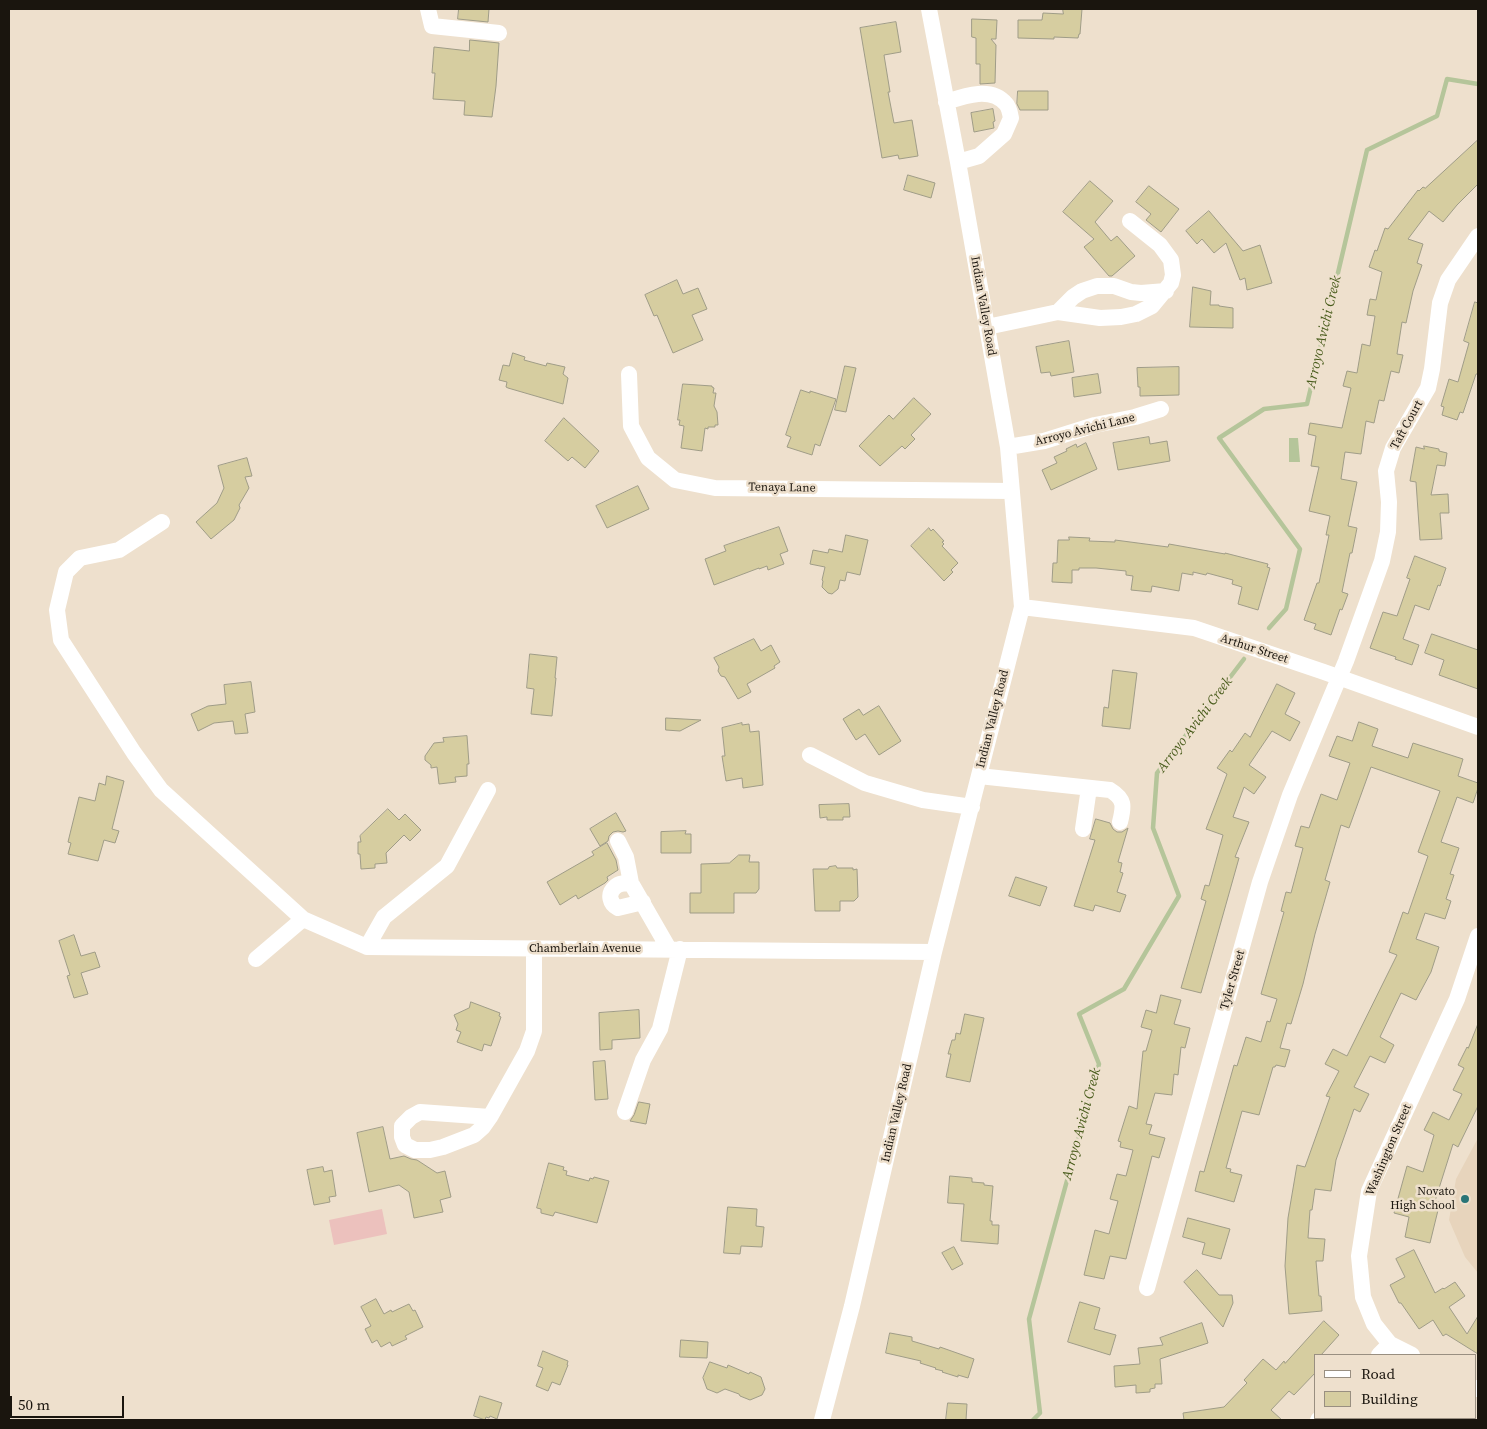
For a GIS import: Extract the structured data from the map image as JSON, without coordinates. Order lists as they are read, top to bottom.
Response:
{
  "streets": {
    "street": [
      "Indian Valley Road",
      "Taft Court",
      "Arroyo Avichi Lane",
      "Tenaya Lane",
      "Arthur Street",
      "Chamberlain Avenue",
      "Tyler Street",
      "Washington Street"
    ]
  },
  "crossings": [
    ["Indian Valley Road", "Arroyo Avichi Lane"],
    ["Indian Valley Road", "Tenaya Lane"],
    ["Indian Valley Road", "Arthur Street"],
    ["Indian Valley Road", "Chamberlain Avenue"],
    ["Taft Court", "Arthur Street"],
    ["Taft Court", "Tyler Street"],
    ["Arthur Street", "Tyler Street"]
  ],
  "water": ["Arroyo Avichi Creek"],
  "places": ["Novato High School"],
  "legend": ["Road", "Building"],
  "scale_bar": "50 m"
}
